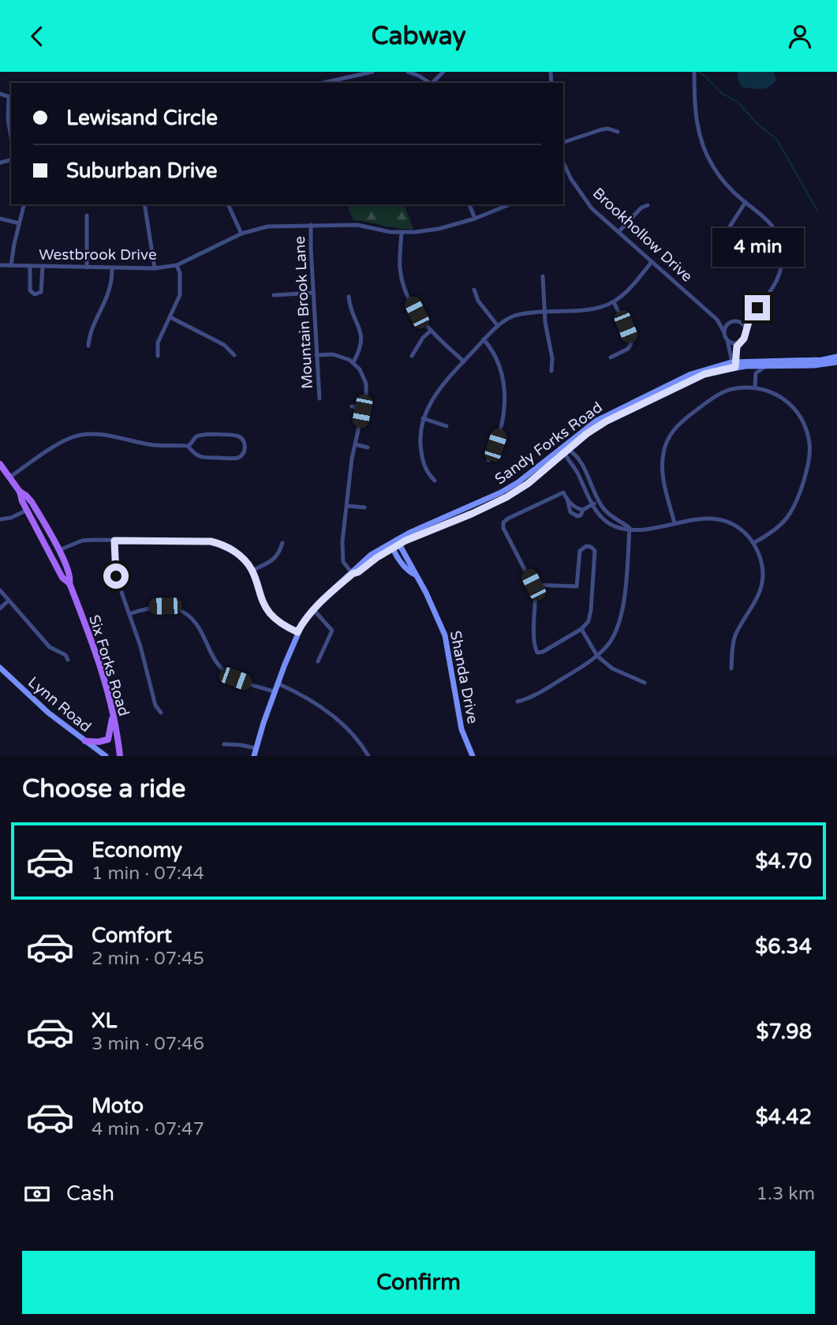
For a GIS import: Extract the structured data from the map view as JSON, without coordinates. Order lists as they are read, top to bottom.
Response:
{
  "streets": {
    "main road": ["Six Forks Road"],
    "street": [
      "Brookhollow Drive",
      "Westbrook Drive",
      "Mountain Brook Lane",
      "Sandy Forks Road",
      "Shanda Drive",
      "Lynn Road"
    ]
  },
  "crossings": [
    ["Brookhollow Drive", "Sandy Forks Road"],
    ["Westbrook Drive", "Mountain Brook Lane"],
    ["Sandy Forks Road", "Shanda Drive"]
  ],
  "page": {
    "header": "Cabway",
    "banner": ["Lewisand Circle", "Suburban Drive"],
    "bubble": "4 min",
    "heading": "Choose a ride",
    "list": [
      {
        "name": "Economy",
        "note": "1 min · 07:44",
        "value": "$4.70"
      },
      {
        "name": "Comfort",
        "note": "2 min · 07:45",
        "value": "$6.34"
      },
      {
        "name": "XL",
        "note": "3 min · 07:46",
        "value": "$7.98"
      },
      {
        "name": "Moto",
        "note": "4 min · 07:47",
        "value": "$4.42"
      }
    ],
    "pay": ["Cash", "1.3 km"],
    "buttons": "Confirm"
  }
}
